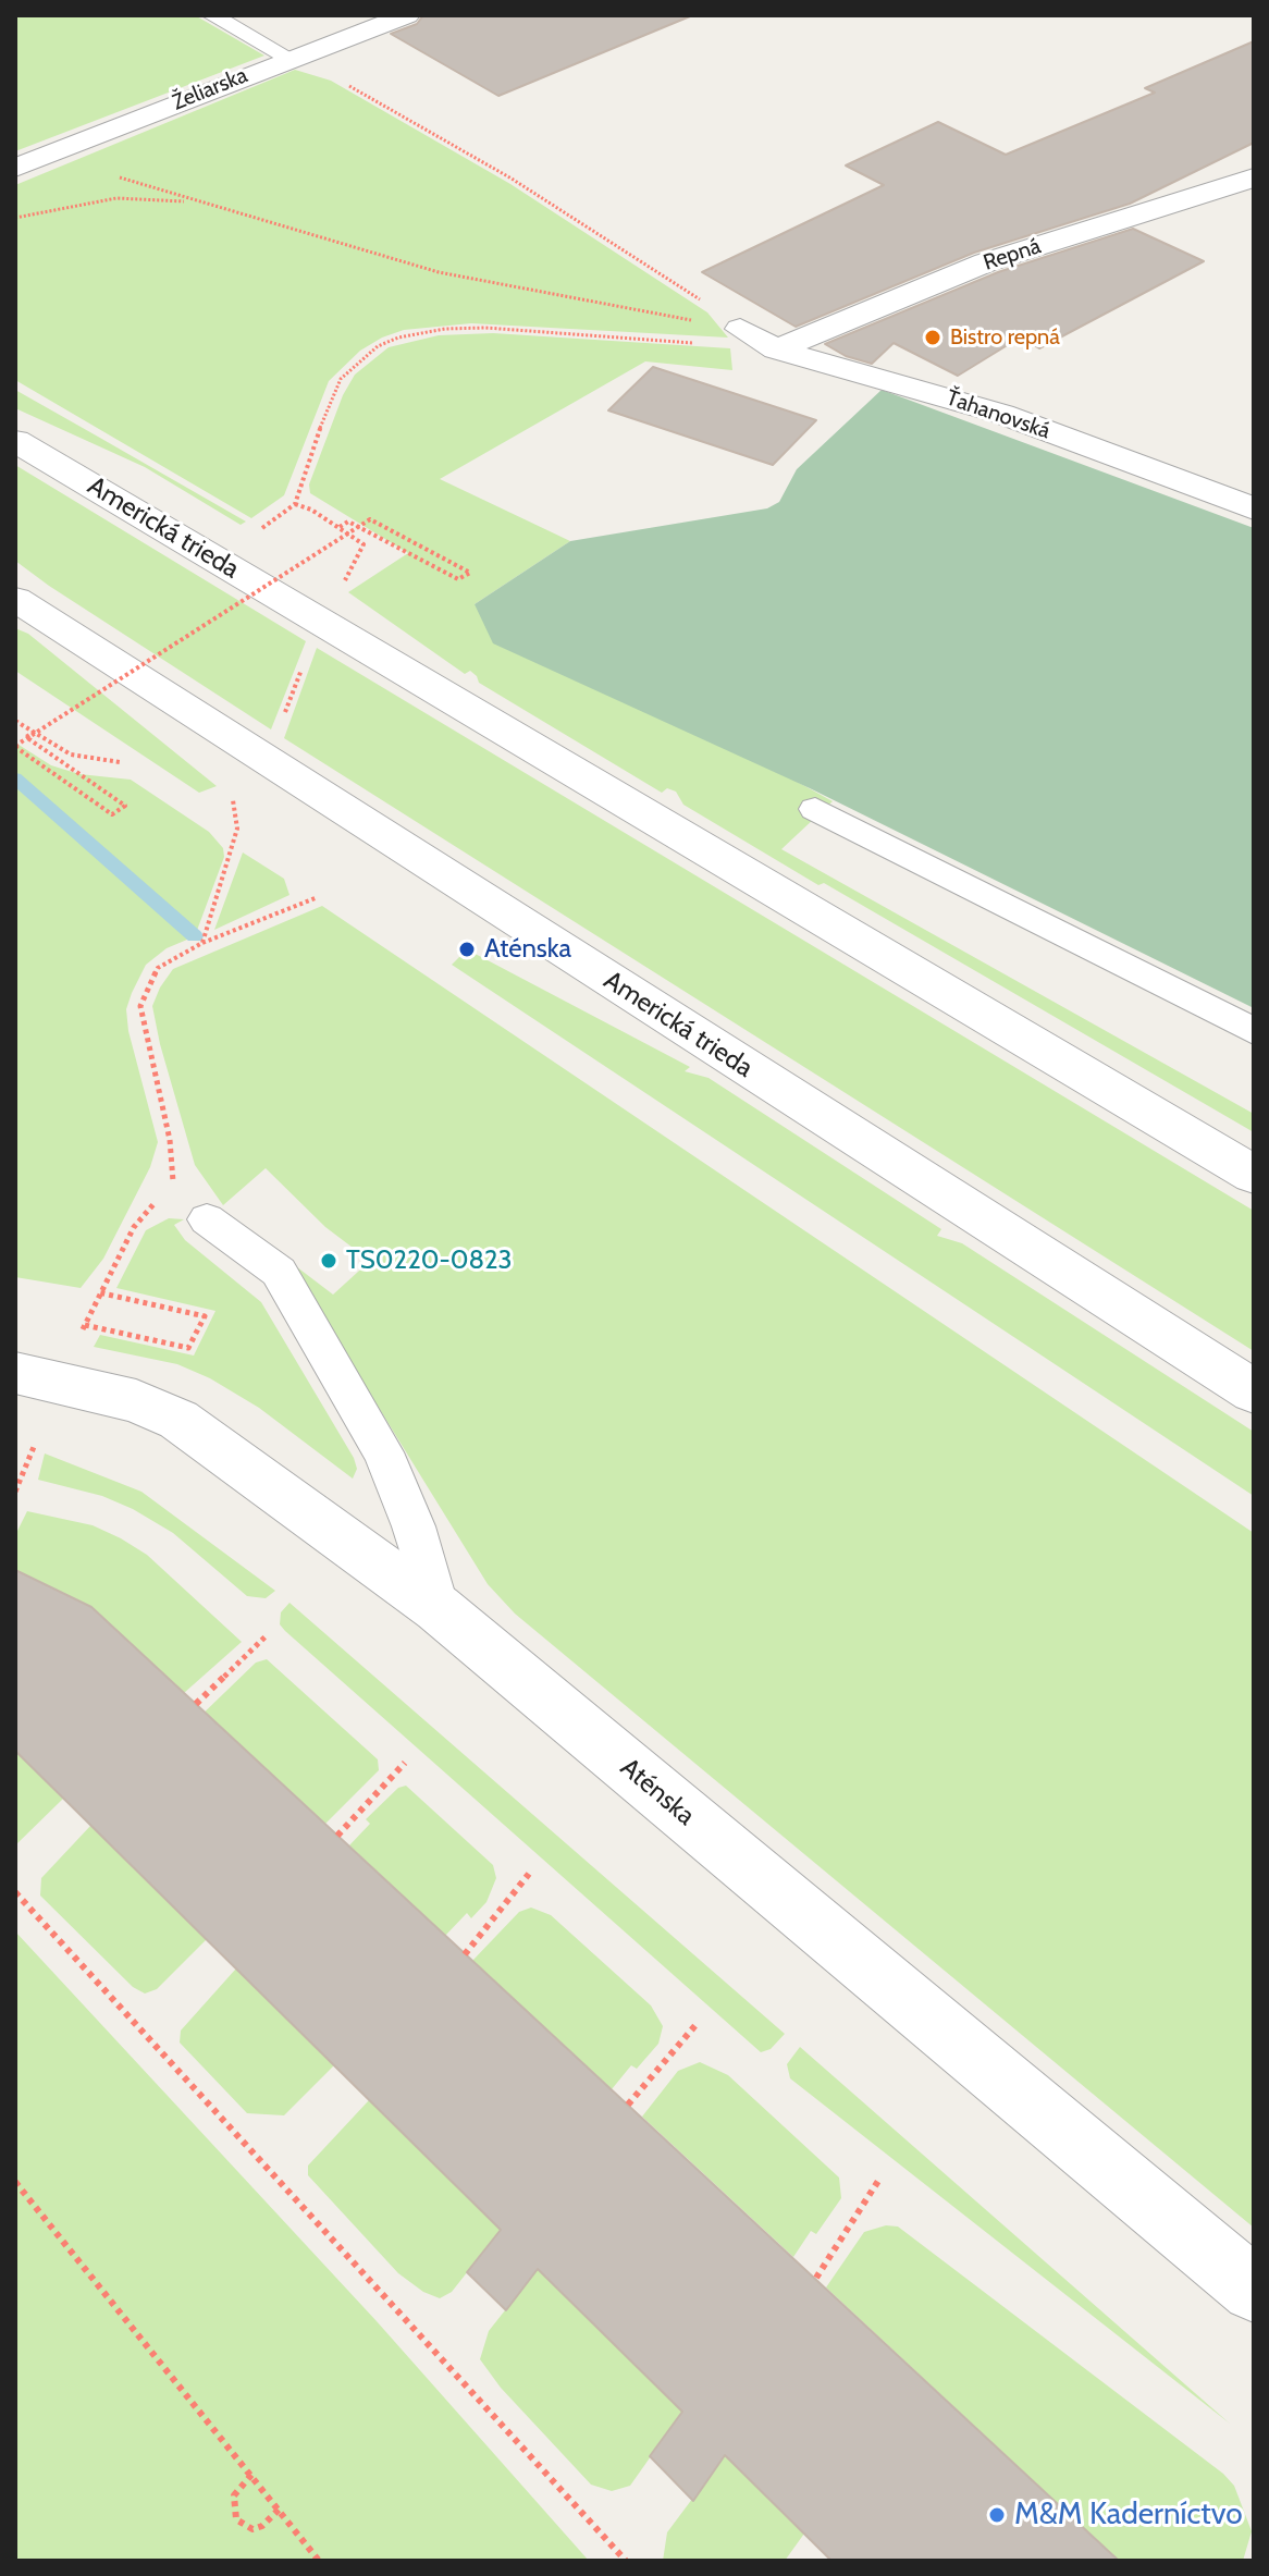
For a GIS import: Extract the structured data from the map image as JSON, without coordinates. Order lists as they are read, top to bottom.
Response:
{
  "streets": {
    "street": [
      "Želiarska",
      "Repná",
      "Ťahanovská",
      "Americká trieda",
      "Aténska"
    ]
  },
  "crossings": [
    ["Repná", "Ťahanovská"]
  ],
  "places": [
    "Bistro repná",
    "Aténska",
    "TS0220-0823",
    "M&M Kaderníctvo"
  ]
}
